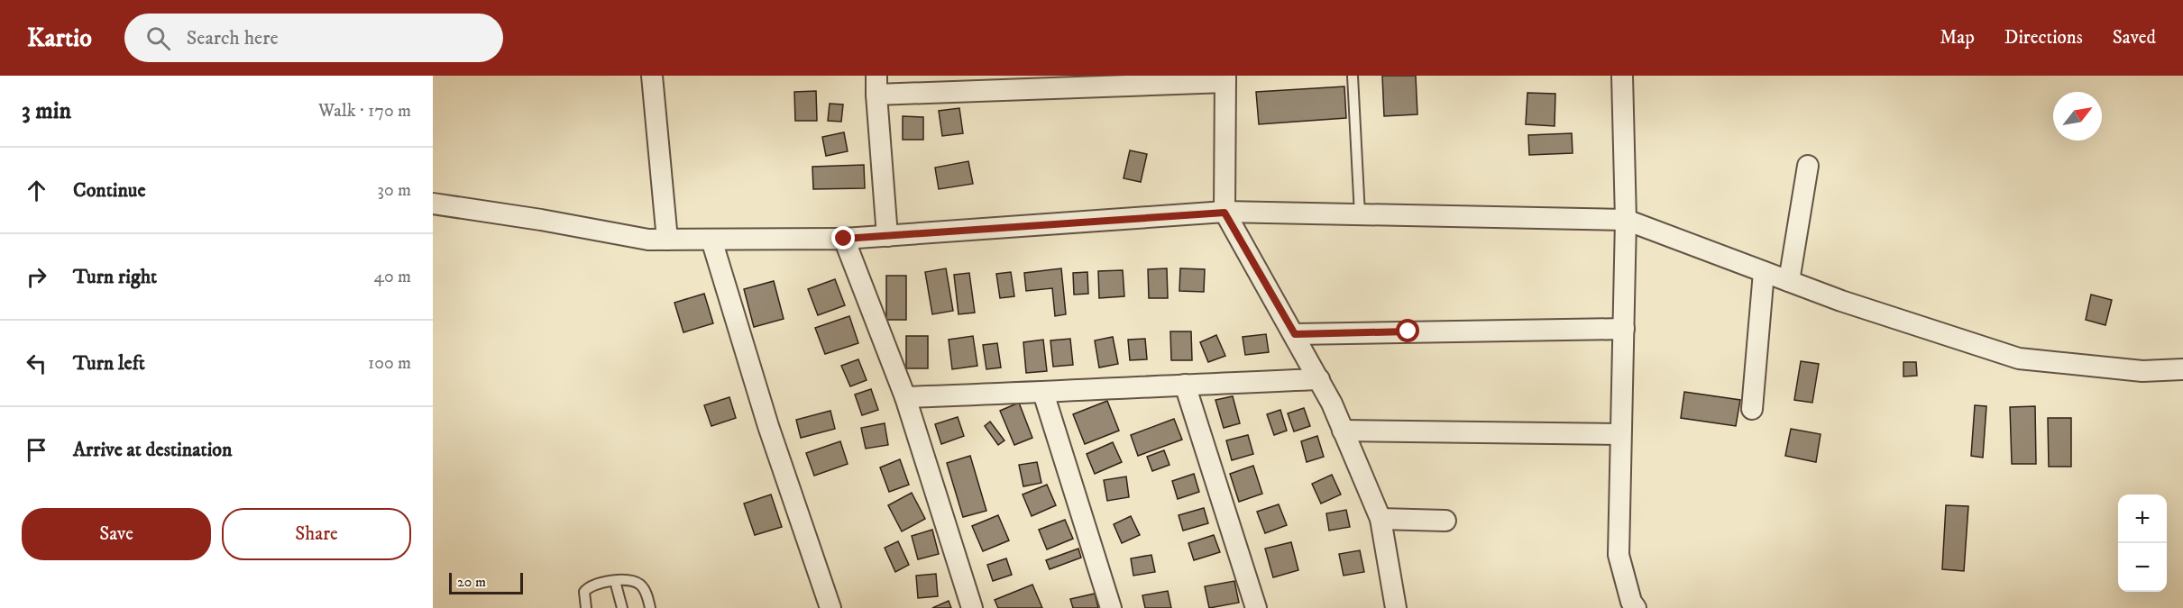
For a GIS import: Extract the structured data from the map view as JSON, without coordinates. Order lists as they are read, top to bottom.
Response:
{
  "scale_bar": "20 m",
  "north": "top right",
  "page": {
    "header": "Kartio",
    "search": "Search here",
    "nav": ["Map", "Directions", "Saved"],
    "heading": ["3 min", "Walk · 170 m"],
    "list": [
      ["Continue", "30 m"],
      ["Turn right", "40 m"],
      ["Turn left", "100 m"],
      "Arrive at destination"
    ],
    "buttons": ["Save", "Share"],
    "map_buttons": ["+", "−"],
    "scale": "20 m"
  }
}
